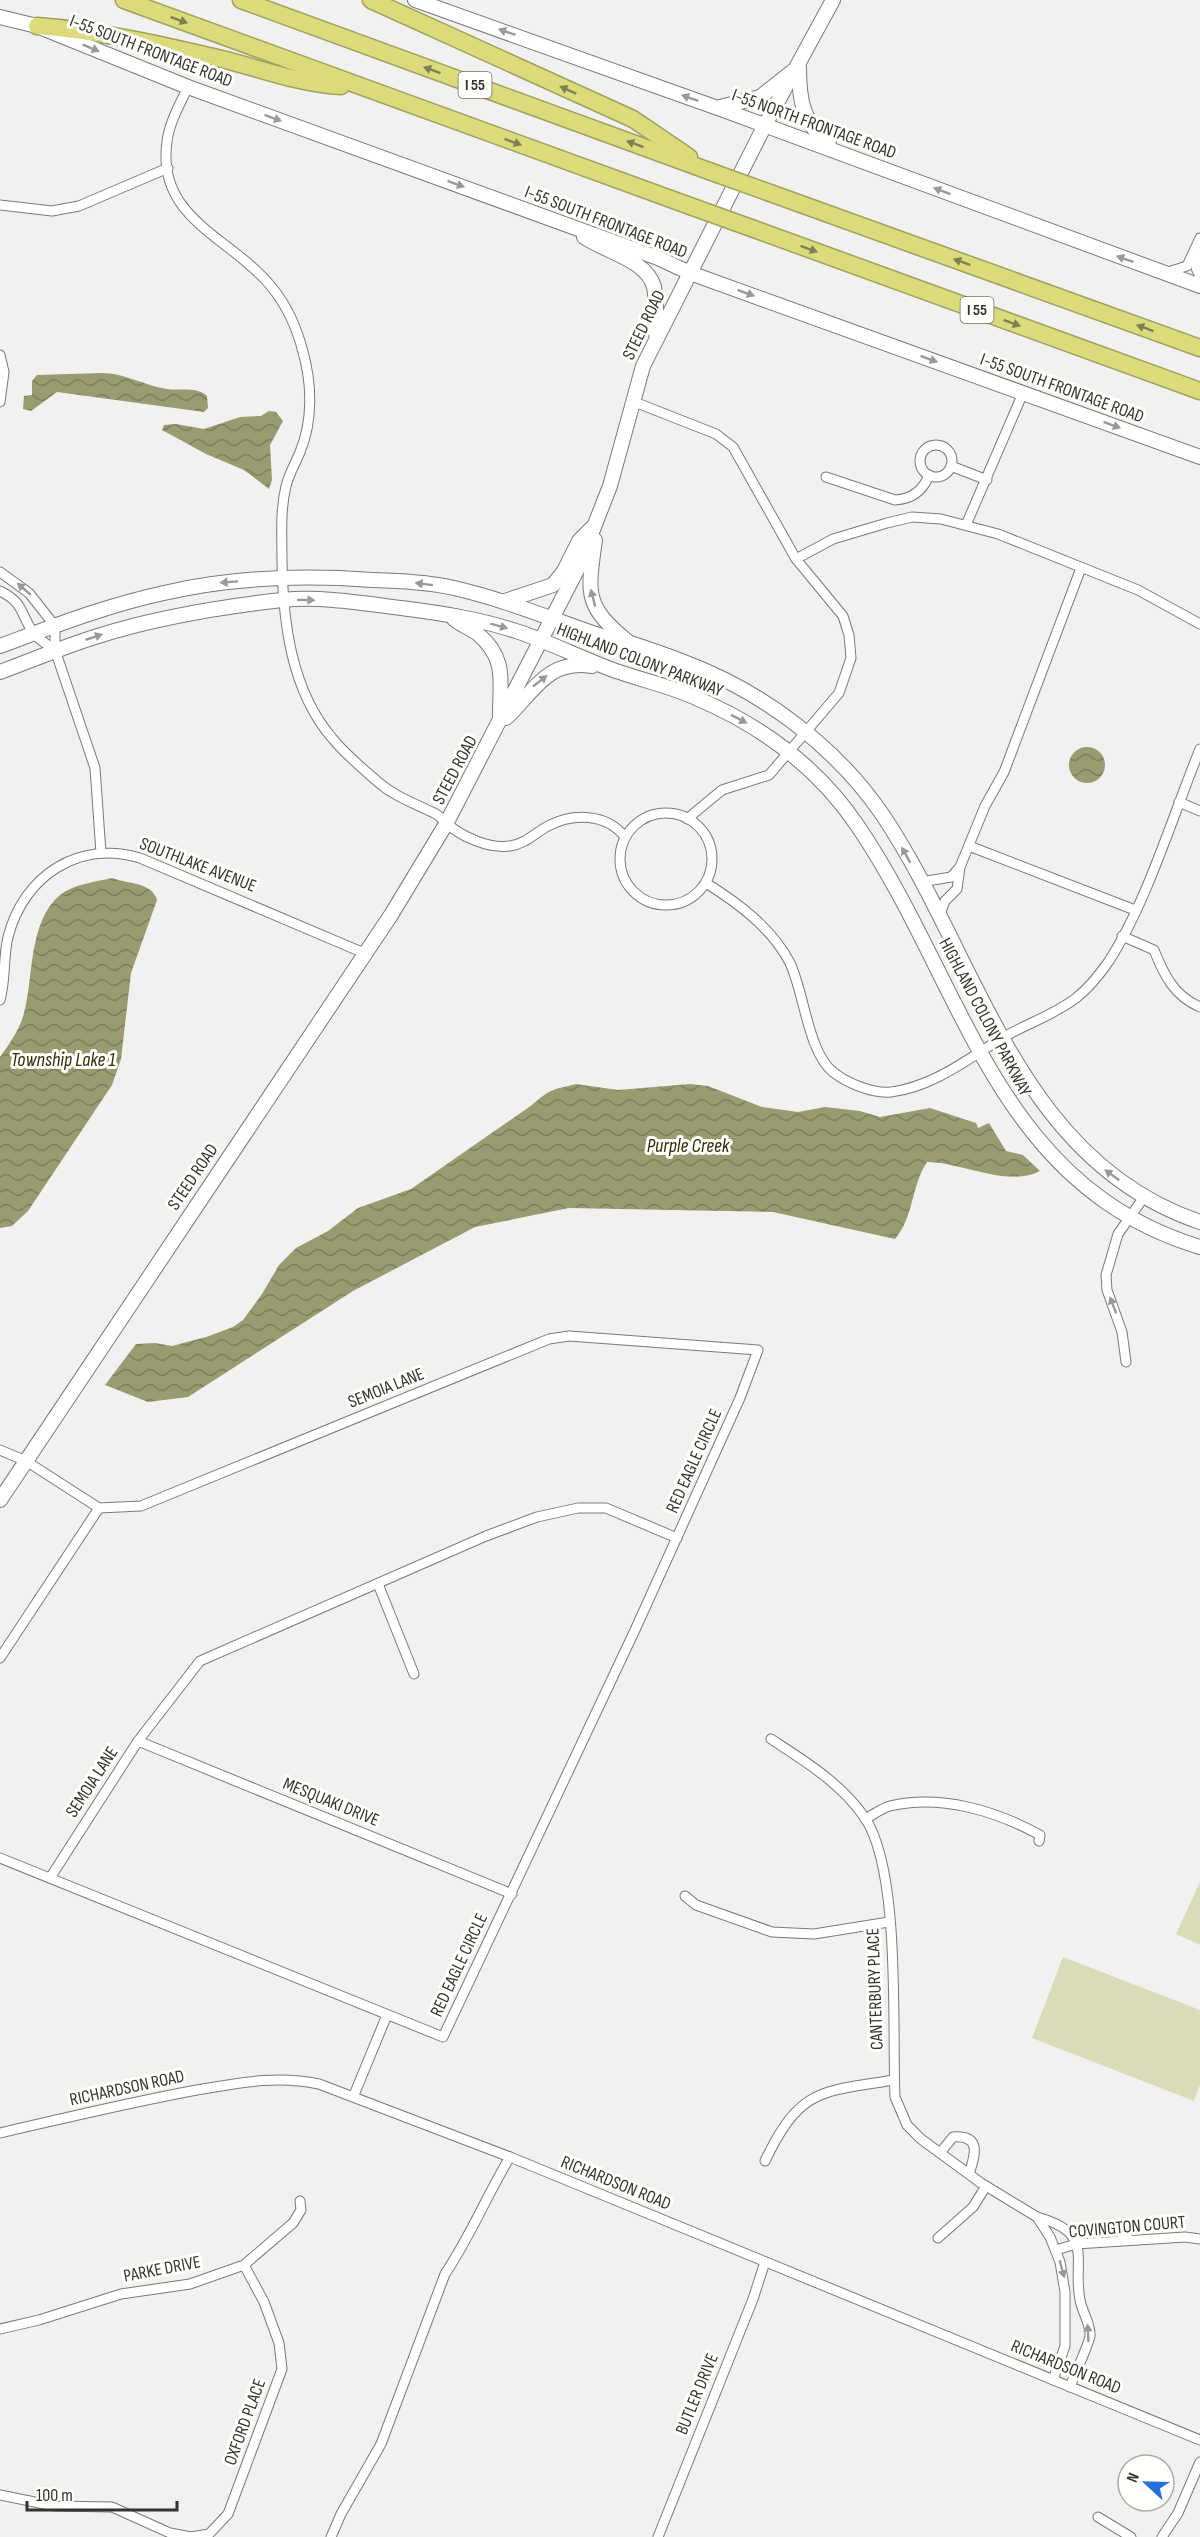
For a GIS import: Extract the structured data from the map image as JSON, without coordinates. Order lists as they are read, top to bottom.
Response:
{
  "streets": {
    "highway": ["I 55"],
    "street": [
      "I-55 SOUTH FRONTAGE ROAD",
      "I-55 NORTH FRONTAGE ROAD",
      "STEED ROAD",
      "HIGHLAND COLONY PARKWAY",
      "SOUTHLAKE AVENUE",
      "SEMOIA LANE",
      "RED EAGLE CIRCLE",
      "MESQUAKI DRIVE",
      "CANTERBURY PLACE",
      "RICHARDSON ROAD",
      "COVINGTON COURT",
      "PARKE DRIVE",
      "BUTLER DRIVE",
      "OXFORD PLACE"
    ]
  },
  "crossings": [
    ["I-55 SOUTH FRONTAGE ROAD", "STEED ROAD"],
    ["I-55 NORTH FRONTAGE ROAD", "STEED ROAD"],
    ["STEED ROAD", "HIGHLAND COLONY PARKWAY"],
    ["STEED ROAD", "SOUTHLAKE AVENUE"],
    ["SEMOIA LANE", "RED EAGLE CIRCLE"],
    ["SEMOIA LANE", "MESQUAKI DRIVE"],
    ["RED EAGLE CIRCLE", "MESQUAKI DRIVE"],
    ["CANTERBURY PLACE", "RICHARDSON ROAD"],
    ["CANTERBURY PLACE", "COVINGTON COURT"],
    ["RICHARDSON ROAD", "BUTLER DRIVE"],
    ["PARKE DRIVE", "OXFORD PLACE"]
  ],
  "one_way": ["I-55 SOUTH FRONTAGE ROAD", "I-55 NORTH FRONTAGE ROAD"],
  "water": ["Township Lake 1", "Purple Creek"],
  "scale_bar": "100 m",
  "north": "left"
}
